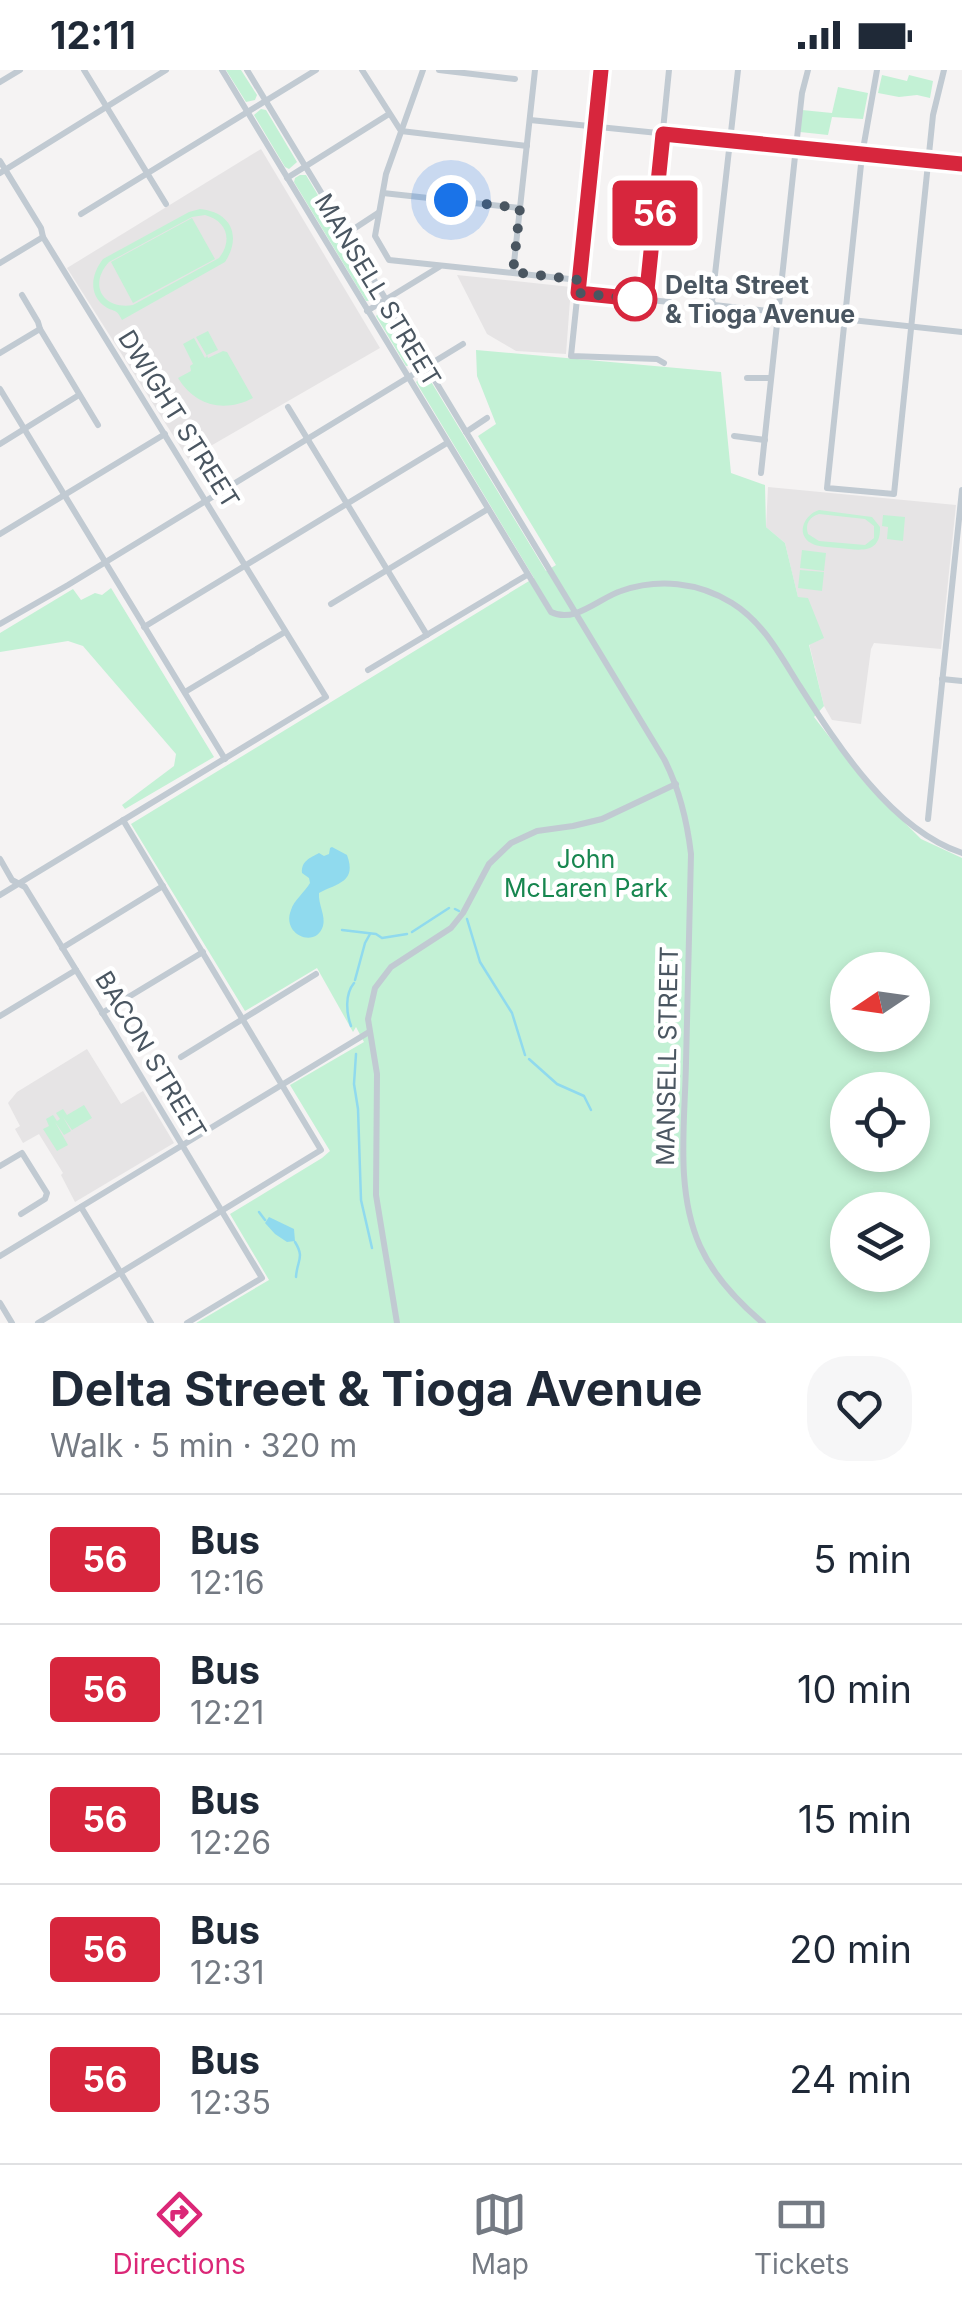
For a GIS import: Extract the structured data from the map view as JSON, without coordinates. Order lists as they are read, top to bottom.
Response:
{
  "streets": {
    "street": ["MANSELL STREET", "DWIGHT STREET", "BACON STREET"]
  },
  "parks": ["John McLaren Park"],
  "places": ["Delta Street & Tioga Avenue"],
  "lines": ["bus line 56"],
  "north": "left",
  "page": {
    "status": "12:11",
    "on_map": "56",
    "heading": ["Delta Street & Tioga Avenue", "Walk · 5 min · 320 m"],
    "list": [
      {
        "mark": "56",
        "name": "Bus",
        "note": "12:16",
        "value": "5 min"
      },
      {
        "mark": "56",
        "name": "Bus",
        "note": "12:21",
        "value": "10 min"
      },
      {
        "mark": "56",
        "name": "Bus",
        "note": "12:26",
        "value": "15 min"
      },
      {
        "mark": "56",
        "name": "Bus",
        "note": "12:31",
        "value": "20 min"
      },
      {
        "mark": "56",
        "name": "Bus",
        "note": "12:35",
        "value": "24 min"
      }
    ],
    "tabs": ["Directions", "Map", "Tickets"]
  }
}
